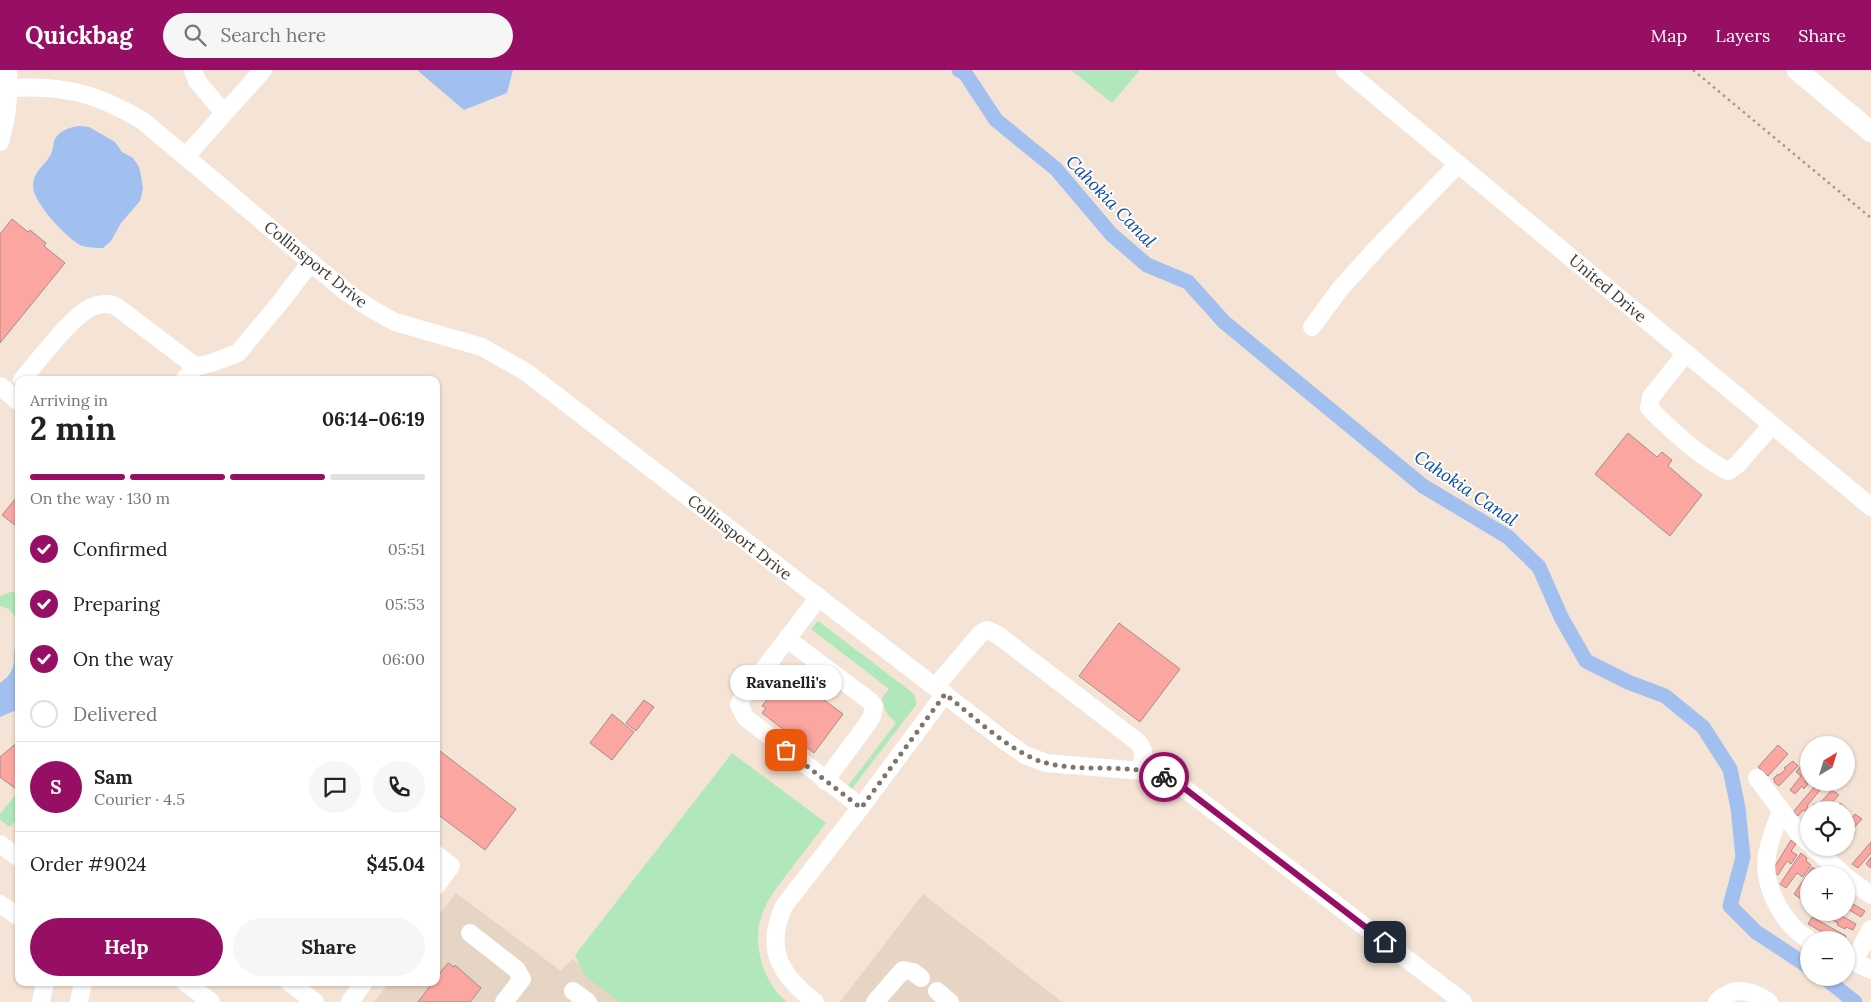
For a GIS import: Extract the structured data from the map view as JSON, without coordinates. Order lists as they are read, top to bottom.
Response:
{
  "streets": {
    "street": ["Collinsport Drive", "United Drive"]
  },
  "water": ["Cahokia Canal"],
  "places": ["Ravanelli's"],
  "north": "top right",
  "page": {
    "header": "Quickbag",
    "search": "Search here",
    "nav": ["Map", "Layers", "Share"],
    "heading": ["2 min", "Arriving in", "06:14–06:19"],
    "panel": [
      "Sam",
      "Courier · 4.5",
      "Order #9024",
      "$45.04"
    ],
    "bar": "On the way · 130 m",
    "list": [
      ["Confirmed", "05:51"],
      ["Preparing", "05:53"],
      ["On the way", "06:00"],
      "Delivered"
    ],
    "bubble": "Ravanelli's",
    "map_buttons": ["+", "−"],
    "round": "S",
    "buttons": ["Help", "Share"]
  }
}
